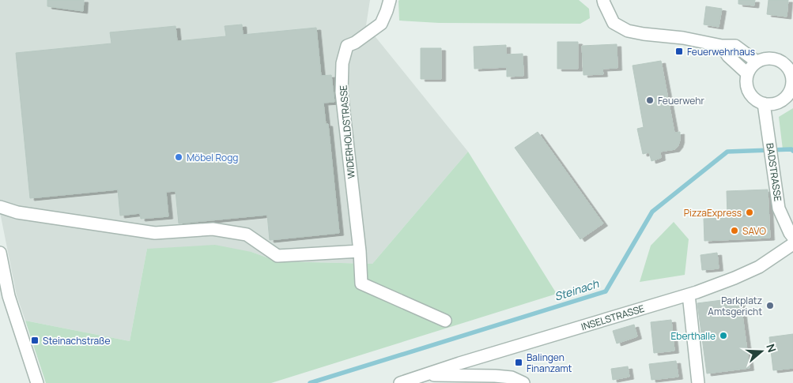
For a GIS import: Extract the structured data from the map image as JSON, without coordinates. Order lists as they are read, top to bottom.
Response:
{
  "streets": {
    "street": ["WIDERHOLDSTRASSE", "BADSTRASSE", "INSELSTRASSE"]
  },
  "water": ["Steinach"],
  "places": {
    "transit": ["Feuerwehrhaus", "Steinachstraße", "Balingen Finanzamt"],
    "other": [
      "Feuerwehr",
      "Möbel Rogg",
      "PizzaExpress",
      "SAVO",
      "Parkplatz Amtsgericht",
      "Eberthalle"
    ]
  },
  "north": "right"
}
